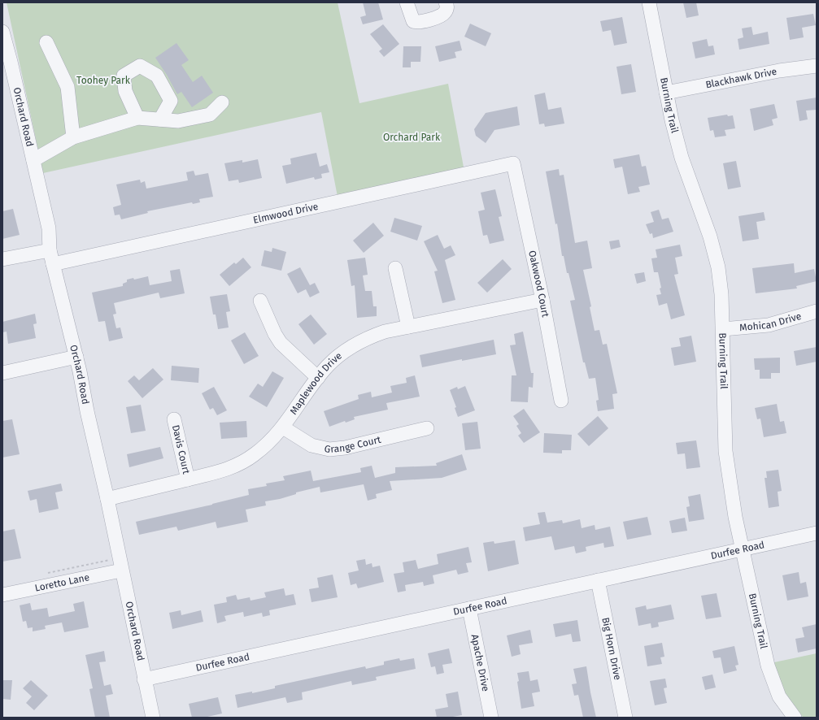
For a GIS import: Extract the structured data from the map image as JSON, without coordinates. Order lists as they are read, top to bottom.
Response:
{
  "streets": {
    "street": [
      "Blackhawk Drive",
      "Burning Trail",
      "Orchard Road",
      "Elmwood Drive",
      "Oakwood Court",
      "Mohican Drive",
      "Maplewood Drive",
      "Grange Court",
      "Davis Court",
      "Durfee Road",
      "Loretto Lane",
      "Big Horn Drive",
      "Apache Drive"
    ]
  },
  "crossings": [
    ["Blackhawk Drive", "Burning Trail"],
    ["Burning Trail", "Mohican Drive"],
    ["Burning Trail", "Durfee Road"],
    ["Orchard Road", "Elmwood Drive"],
    ["Orchard Road", "Maplewood Drive"],
    ["Orchard Road", "Durfee Road"],
    ["Orchard Road", "Loretto Lane"],
    ["Elmwood Drive", "Oakwood Court"],
    ["Oakwood Court", "Maplewood Drive"],
    ["Maplewood Drive", "Grange Court"],
    ["Maplewood Drive", "Davis Court"],
    ["Durfee Road", "Big Horn Drive"],
    ["Durfee Road", "Apache Drive"]
  ],
  "parks": ["Toohey Park", "Orchard Park"]
}
